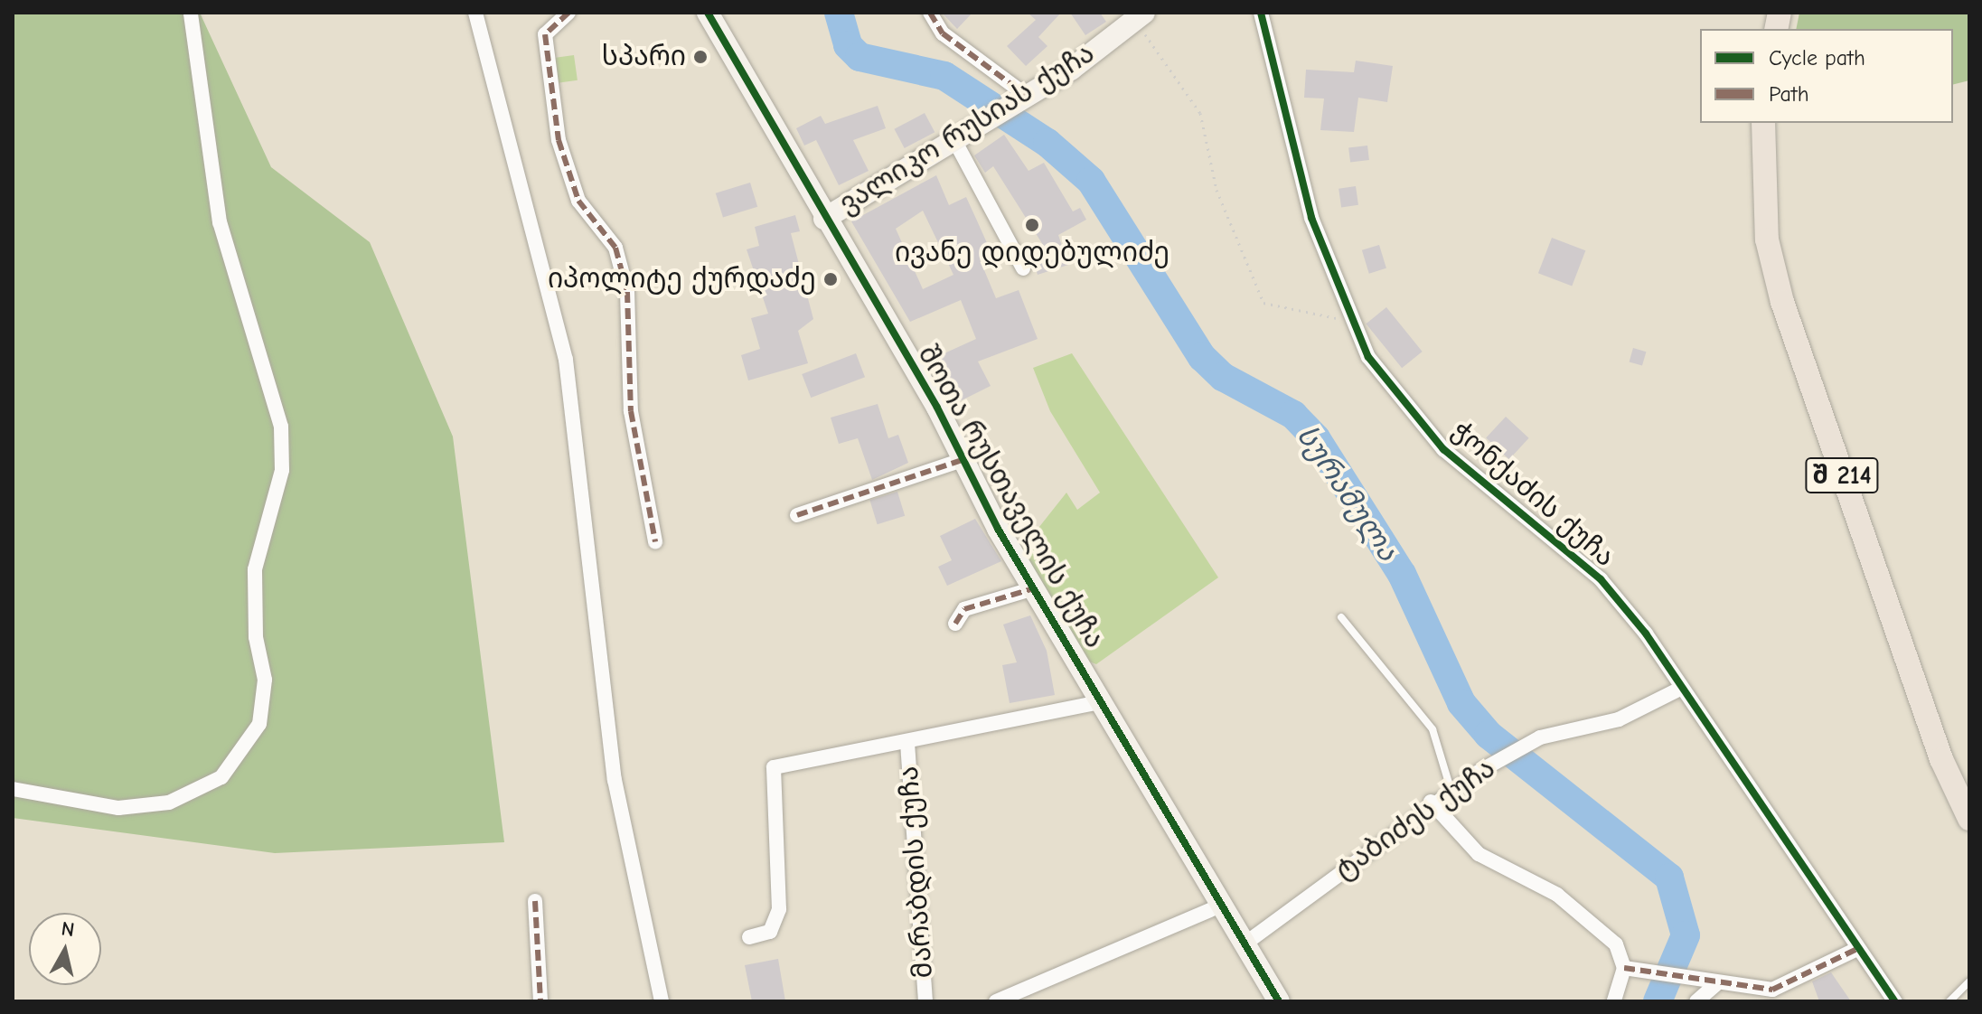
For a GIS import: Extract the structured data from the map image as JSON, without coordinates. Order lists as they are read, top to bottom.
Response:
{
  "streets": {
    "main road": ["შ 214"],
    "street": [
      "ვალიკო რუსიას ქუჩა",
      "ჭონქაძის ქუჩა",
      "შოთა რუსთაველის ქუჩა",
      "ტაბიძეს ქუჩა",
      "მარაბდის ქუჩა"
    ]
  },
  "crossings": [
    ["ვალიკო რუსიას ქუჩა", "შოთა რუსთაველის ქუჩა"],
    ["ჭონქაძის ქუჩა", "ტაბიძეს ქუჩა"],
    ["შოთა რუსთაველის ქუჩა", "ტაბიძეს ქუჩა"]
  ],
  "water": ["სურამულა"],
  "places": ["სპარი", "ივანე დიდებულიძე", "იპოლიტე ქურდაძე"],
  "legend": ["Cycle path", "Path"],
  "north": "top"
}
